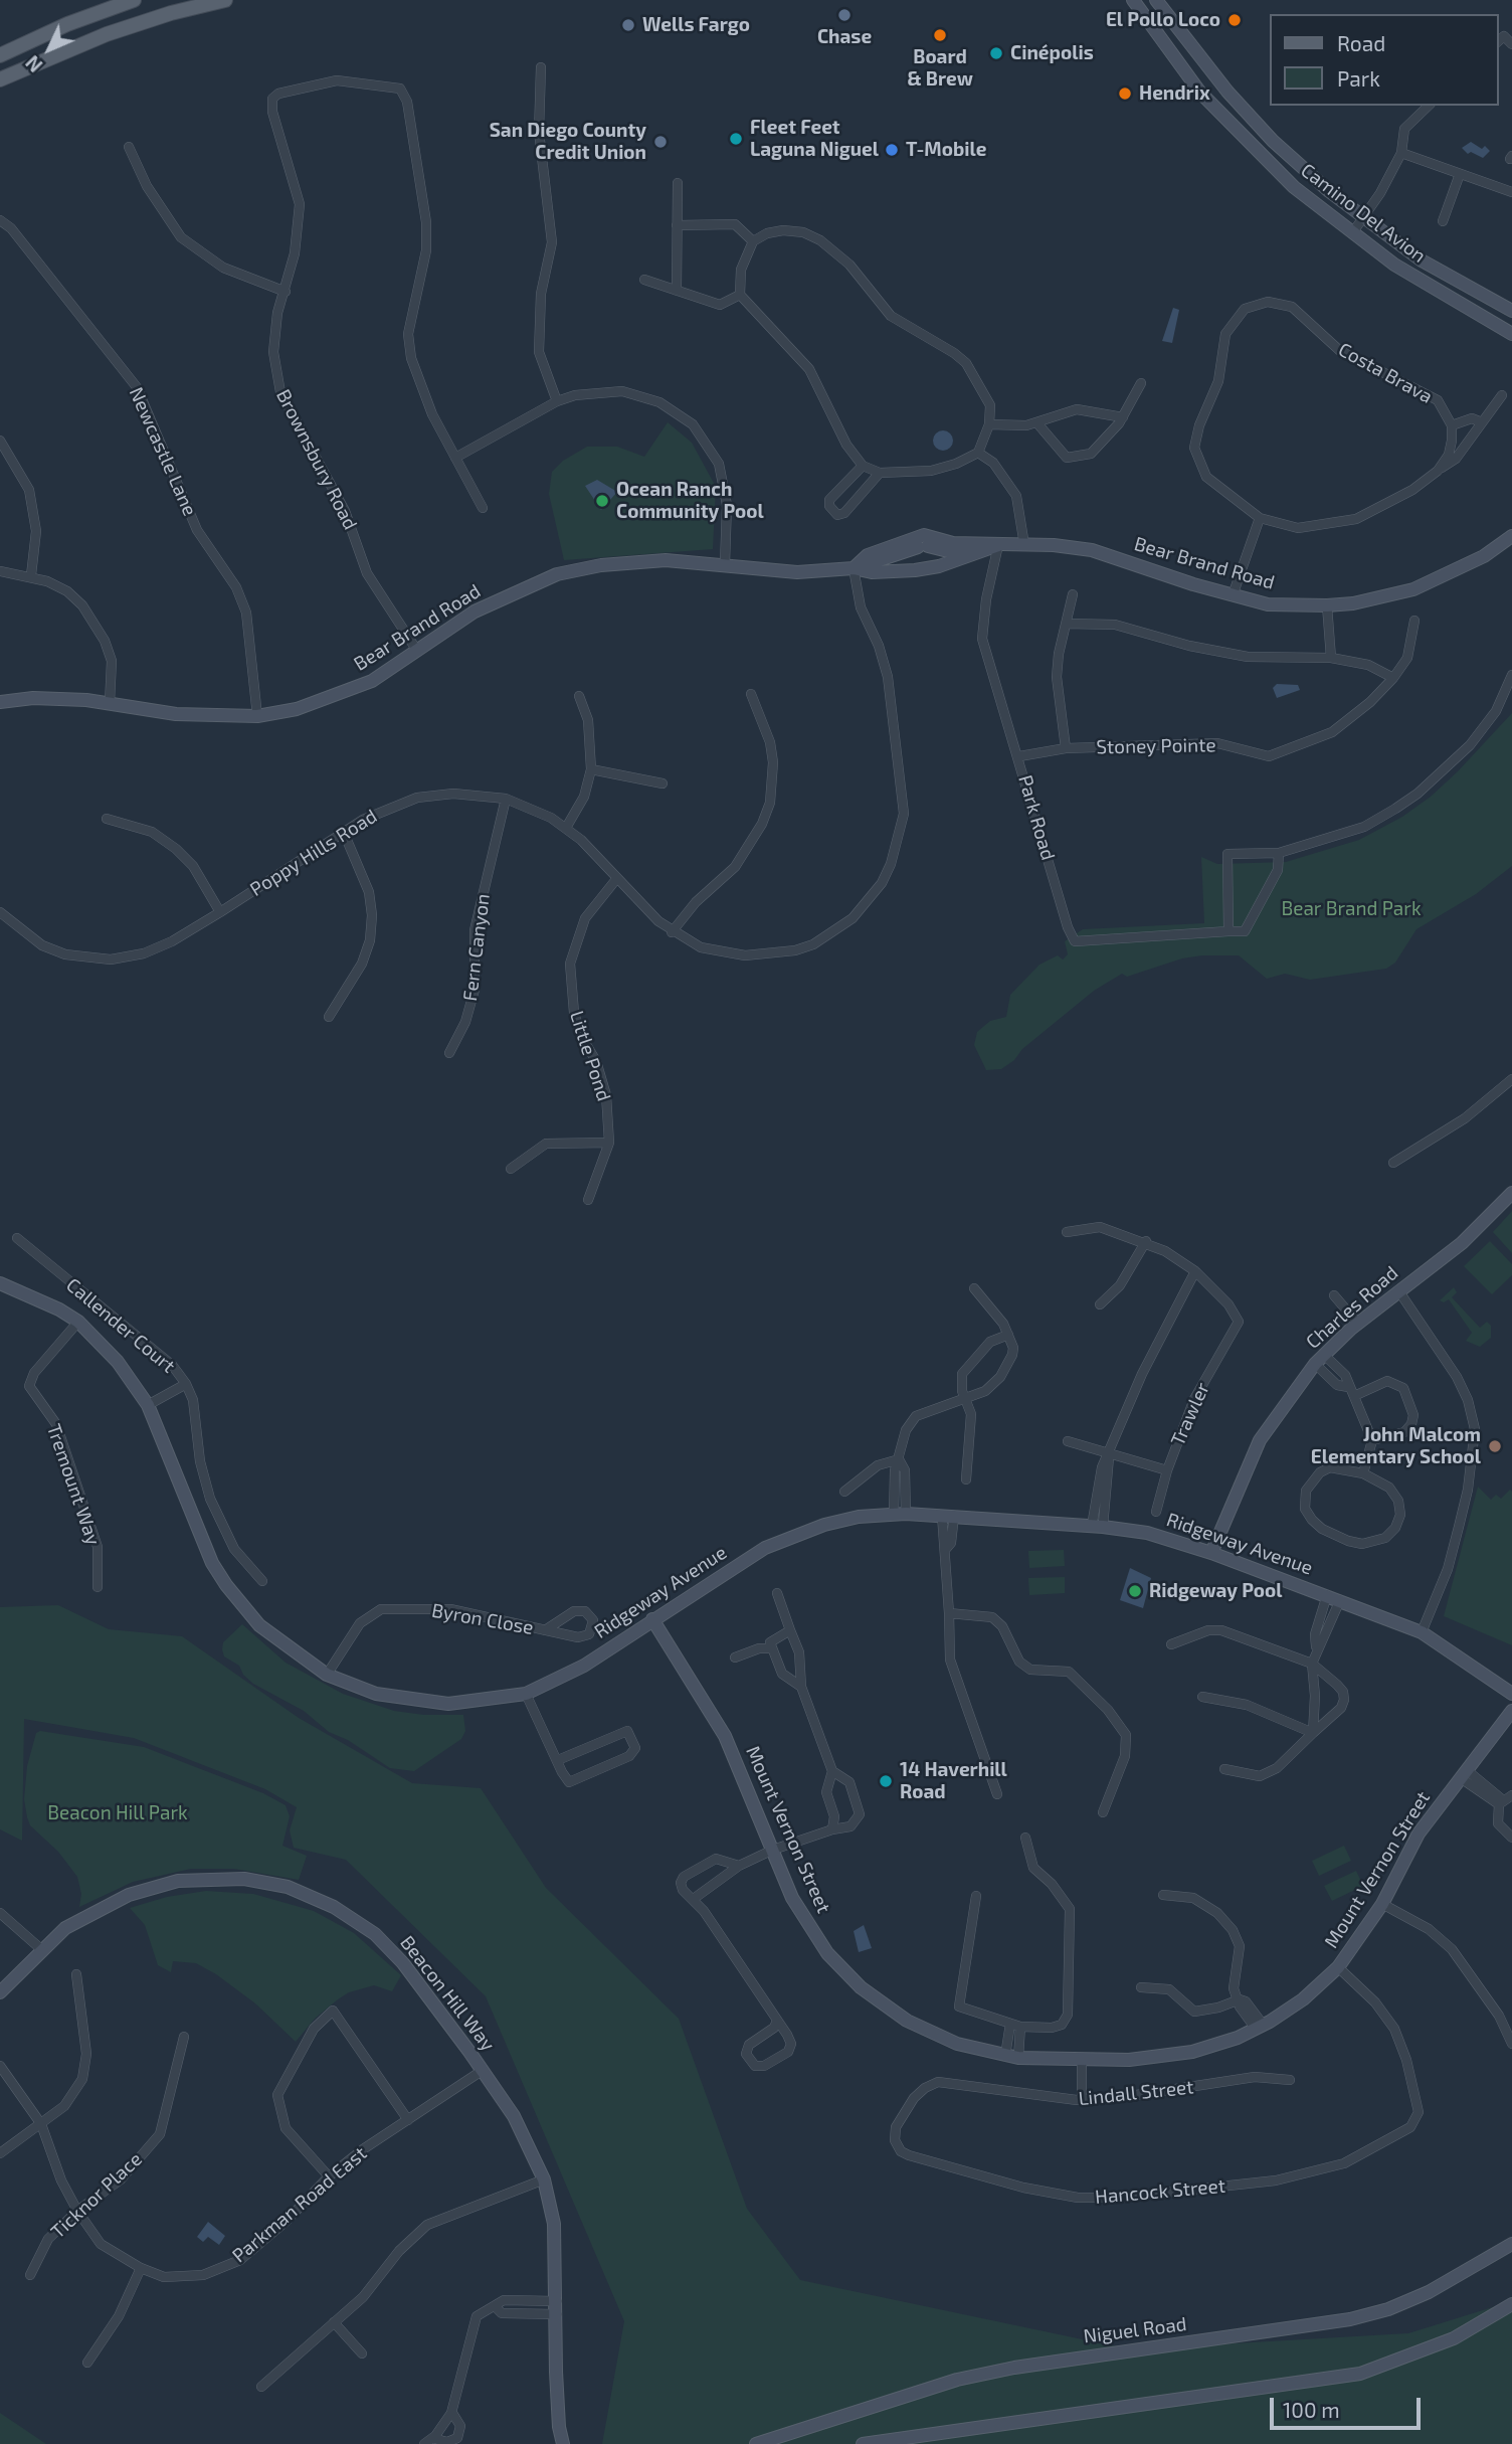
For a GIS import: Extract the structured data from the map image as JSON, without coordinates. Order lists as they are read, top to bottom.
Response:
{
  "streets": {
    "street": [
      "Camino Del Avion",
      "Costa Brava",
      "Newcastle Lane",
      "Brownsbury Road",
      "Bear Brand Road",
      "Stoney Pointe",
      "Park Road",
      "Poppy Hills Road",
      "Fern Canyon",
      "Little Pond",
      "Charles Road",
      "Callender Court",
      "Trawler",
      "Tremount Way",
      "Ridgeway Avenue",
      "Byron Close",
      "Mount Vernon Street",
      "Beacon Hill Way",
      "Lindall Street",
      "Hancock Street",
      "Ticknor Place",
      "Parkman Road East",
      "Niguel Road"
    ]
  },
  "crossings": [
    ["Newcastle Lane", "Bear Brand Road"],
    ["Brownsbury Road", "Bear Brand Road"],
    ["Bear Brand Road", "Park Road"],
    ["Bear Brand Road", "Poppy Hills Road"],
    ["Stoney Pointe", "Park Road"],
    ["Poppy Hills Road", "Fern Canyon"],
    ["Poppy Hills Road", "Little Pond"],
    ["Charles Road", "Ridgeway Avenue"],
    ["Tremount Way", "Ridgeway Avenue"],
    ["Ridgeway Avenue", "Byron Close"],
    ["Ridgeway Avenue", "Mount Vernon Street"],
    ["Mount Vernon Street", "Hancock Street"],
    ["Beacon Hill Way", "Parkman Road East"],
    ["Lindall Street", "Hancock Street"],
    ["Ticknor Place", "Parkman Road East"]
  ],
  "parks": ["Bear Brand Park", "Beacon Hill Park"],
  "places": [
    "Chase",
    "El Pollo Loco",
    "Wells Fargo",
    "Board & Brew",
    "Cinépolis",
    "Hendrix",
    "Fleet Feet Laguna Niguel",
    "San Diego County Credit Union",
    "T-Mobile",
    "Ocean Ranch Community Pool",
    "John Malcom Elementary School",
    "Ridgeway Pool",
    "14 Haverhill Road"
  ],
  "legend": ["Road", "Park"],
  "scale_bar": "100 m",
  "north": "bottom left"
}
